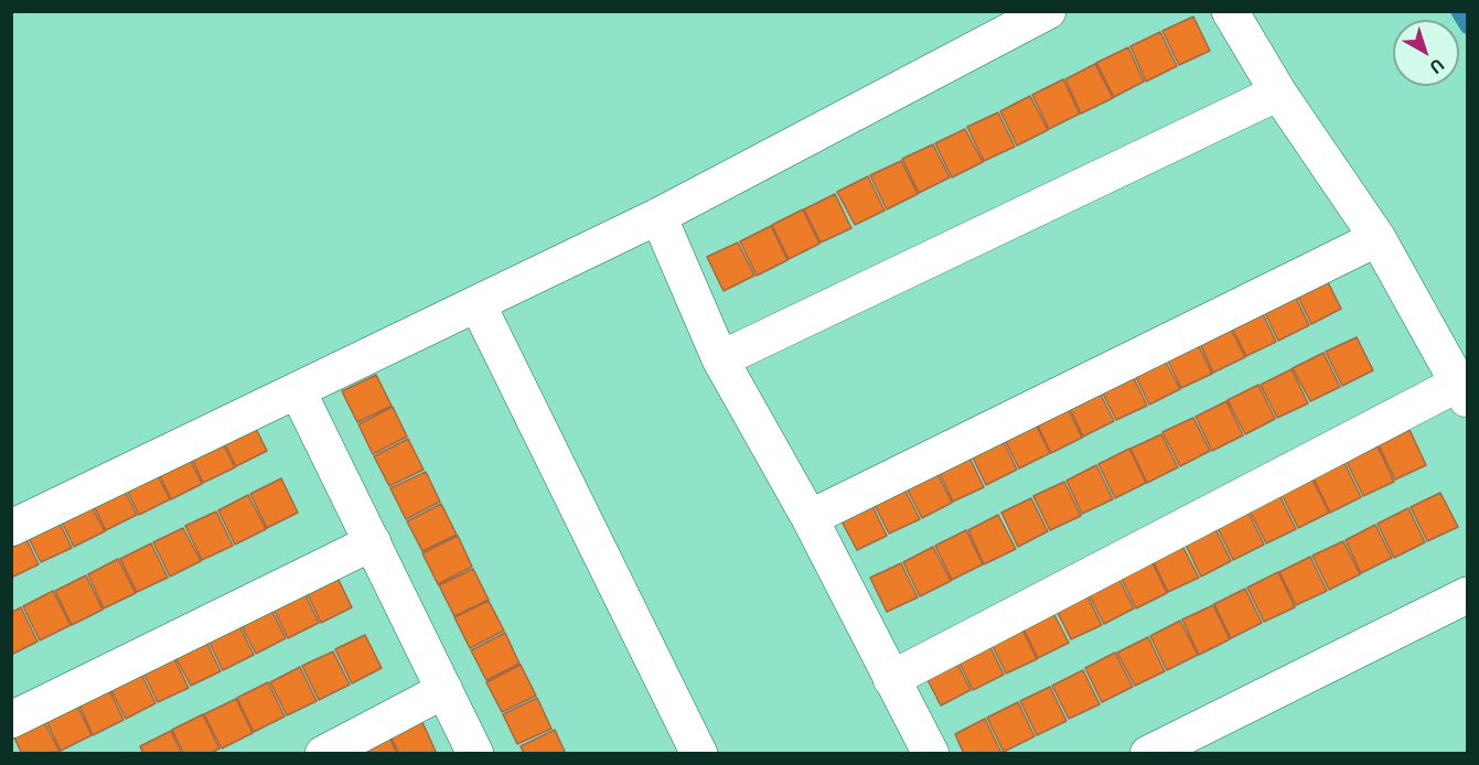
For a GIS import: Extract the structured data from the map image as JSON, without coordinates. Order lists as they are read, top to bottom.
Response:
{
  "north": "bottom right"
}
